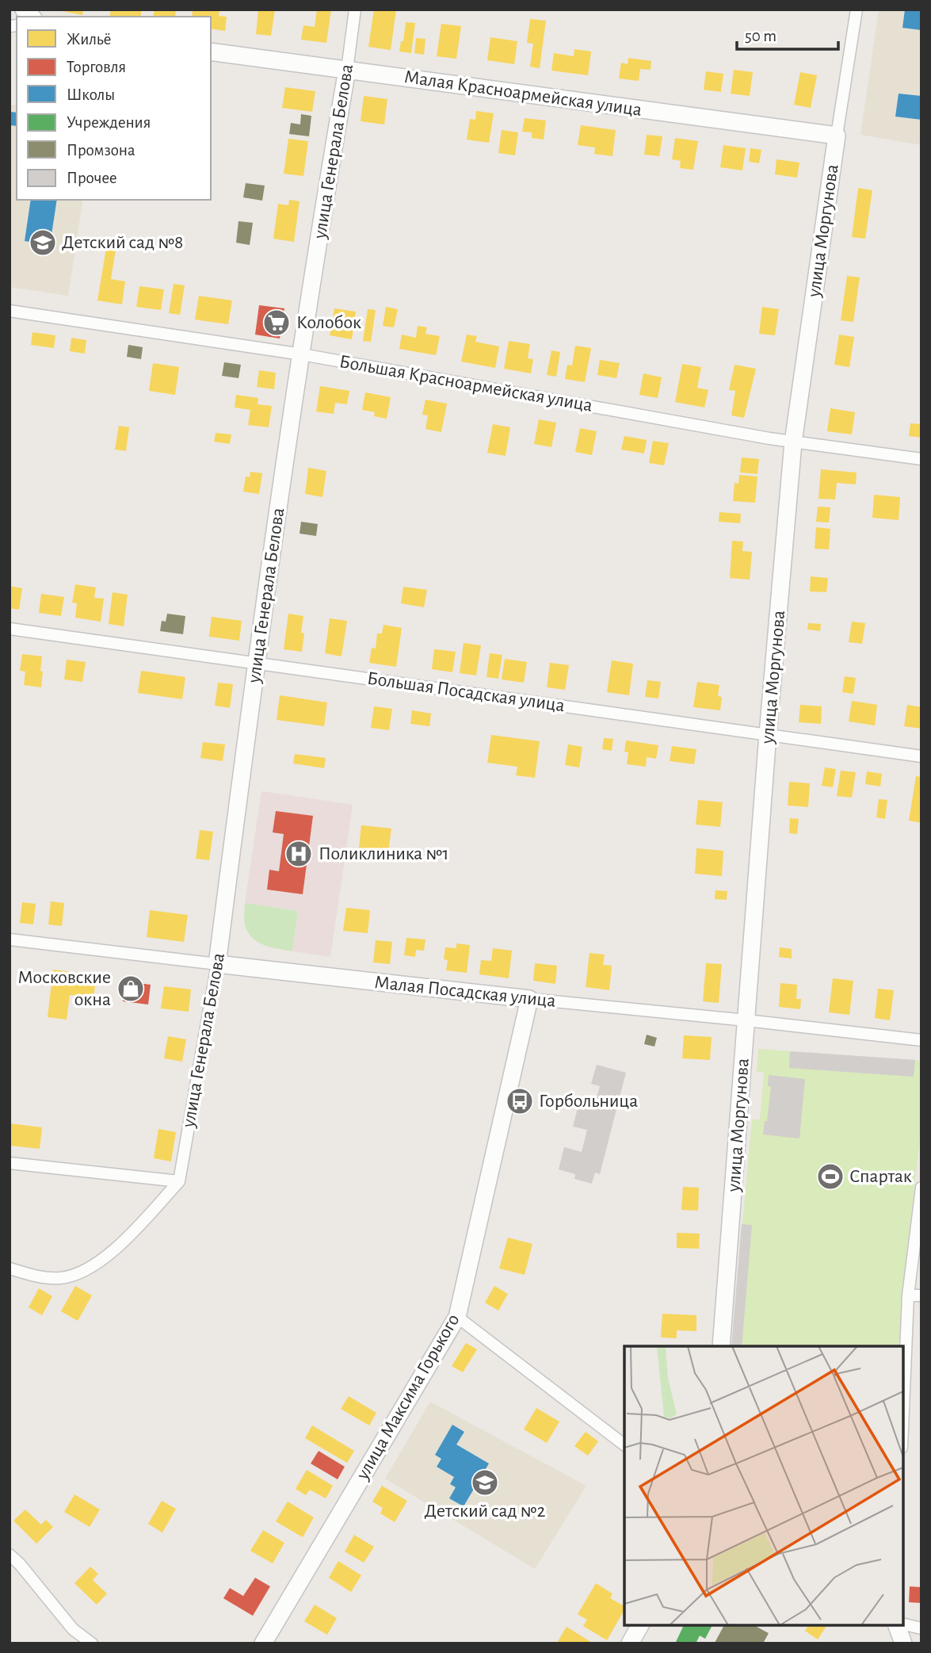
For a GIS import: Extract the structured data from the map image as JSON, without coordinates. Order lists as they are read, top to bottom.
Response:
{
  "streets": {
    "main road": [
      "Малая Красноармейская улица",
      "улица Генерала Белова",
      "улица Моргунова",
      "Малая Посадская улица",
      "улица Максима Горького"
    ],
    "street": ["Большая Красноармейская улица", "Большая Посадская улица"]
  },
  "crossings": [
    ["Малая Красноармейская улица", "улица Генерала Белова"],
    ["Малая Красноармейская улица", "улица Моргунова"],
    ["улица Генерала Белова", "Большая Красноармейская улица"],
    ["улица Генерала Белова", "Большая Посадская улица"],
    ["улица Генерала Белова", "Малая Посадская улица"],
    ["улица Моргунова", "Большая Красноармейская улица"],
    ["улица Моргунова", "Большая Посадская улица"],
    ["улица Моргунова", "Малая Посадская улица"],
    ["Малая Посадская улица", "улица Максима Горького"]
  ],
  "places": {
    "school or university": ["Детский сад №8", "Детский сад №2"],
    "supermarket": ["Колобок"],
    "hospital": ["Поликлиника №1"],
    "shop": ["Московские окна"],
    "bus stop": ["Горбольница"],
    "sports": ["Спартак"]
  },
  "legend": [
    "Жильё",
    "Торговля",
    "Школы",
    "Учреждения",
    "Промзона",
    "Прочее"
  ],
  "scale_bar": "50 m"
}
